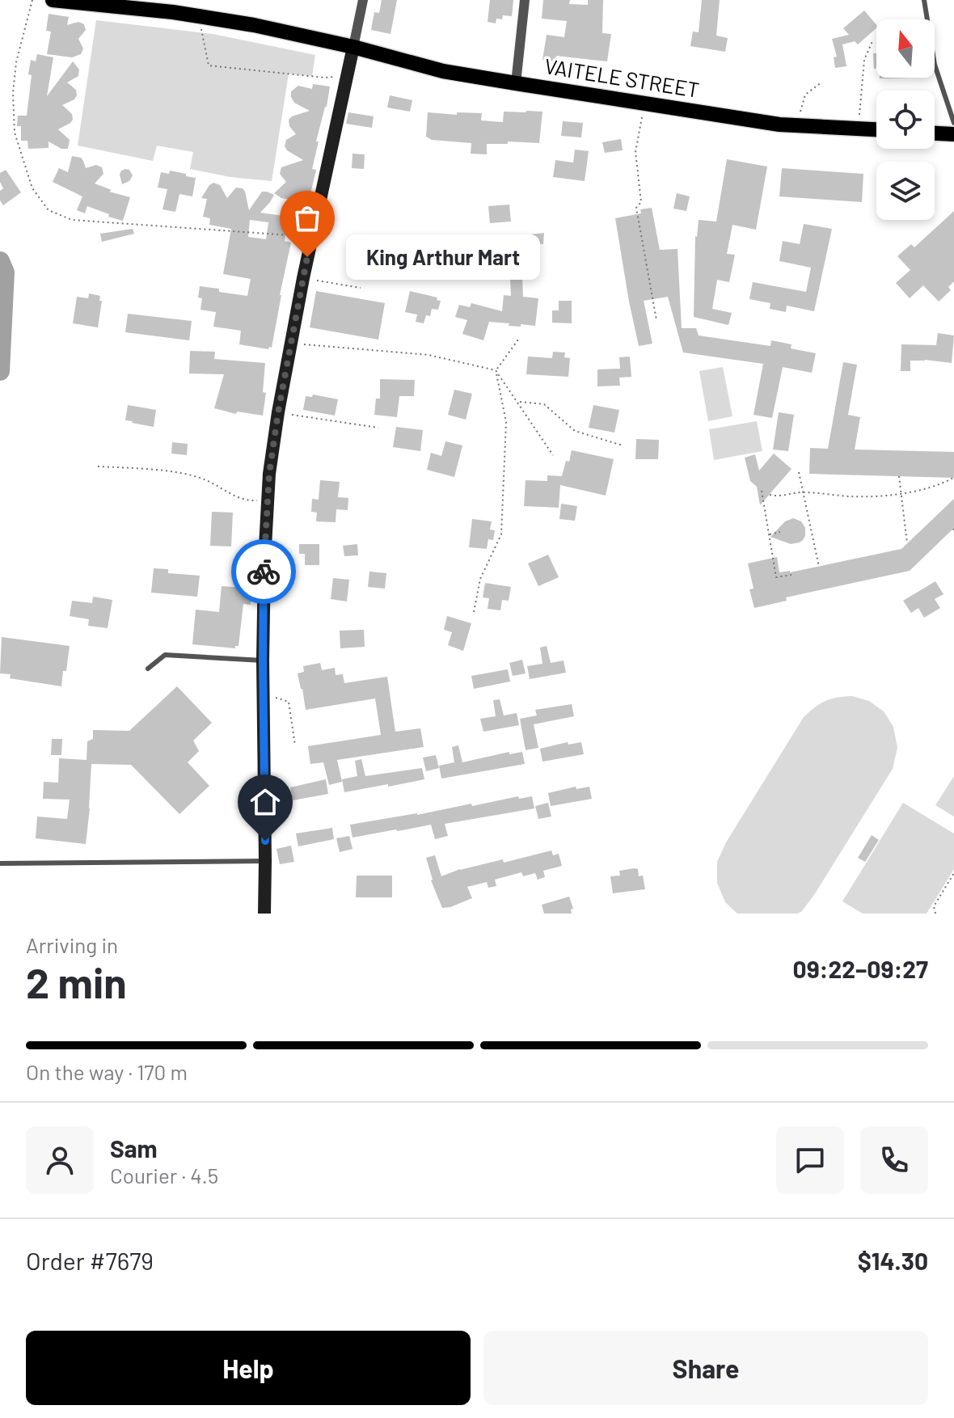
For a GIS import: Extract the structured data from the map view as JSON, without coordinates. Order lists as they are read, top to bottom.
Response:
{
  "streets": {
    "main road": ["VAITELE STREET"]
  },
  "places": ["King Arthur Mart"],
  "north": "top",
  "page": {
    "bubble": "King Arthur Mart",
    "heading": ["2 min", "Arriving in", "09:22–09:27"],
    "panel": [
      "Sam",
      "Courier · 4.5",
      "Order #7679",
      "$14.30"
    ],
    "bar": "On the way · 170 m",
    "buttons": ["Help", "Share"]
  }
}
